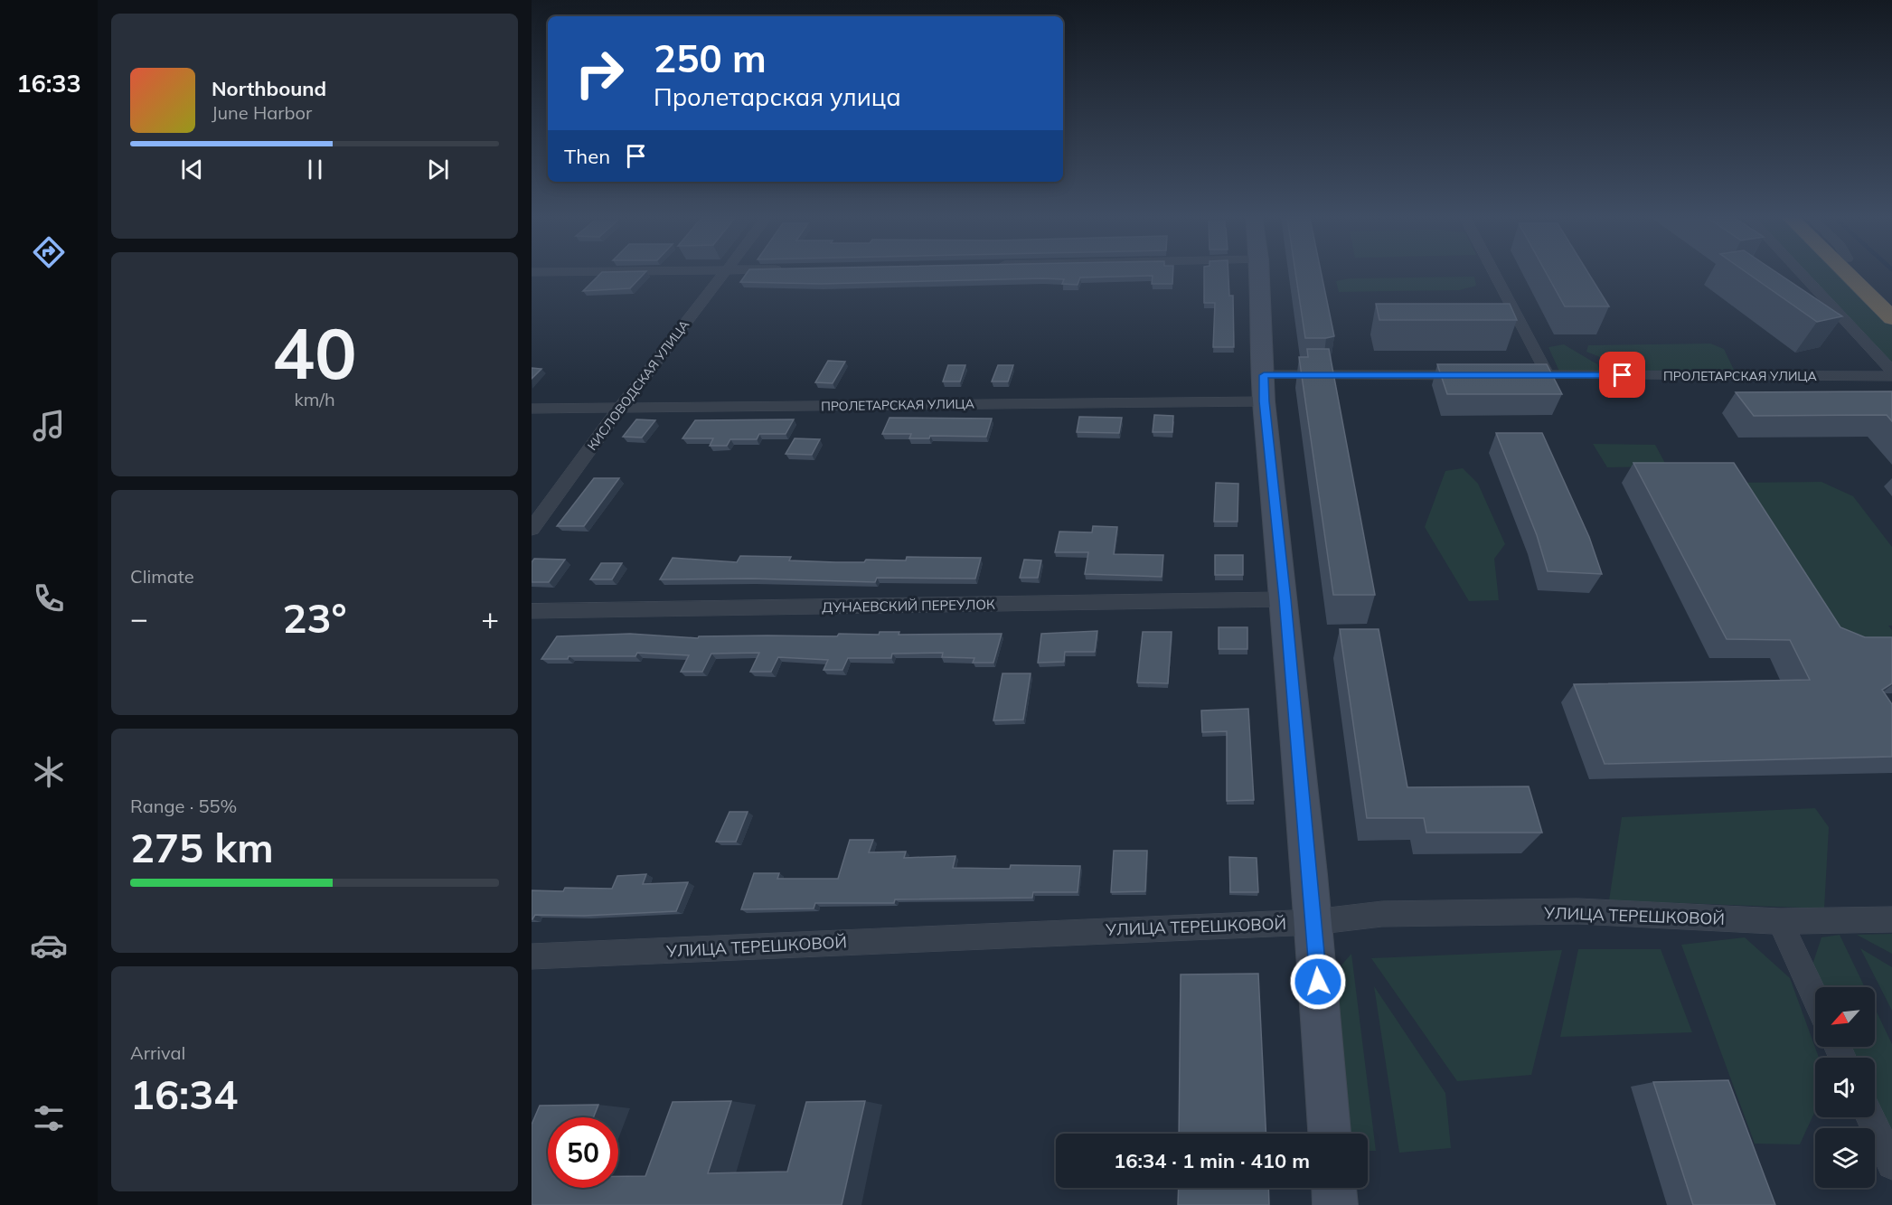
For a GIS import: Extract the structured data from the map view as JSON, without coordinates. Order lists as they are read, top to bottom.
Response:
{
  "streets": {
    "street": [
      "ПРОЛЕТАРСКАЯ УЛИЦА",
      "КИСЛОВОДСКАЯ УЛИЦА",
      "ДУНАЕВСКИЙ ПЕРЕУЛОК",
      "УЛИЦА ТЕРЕШКОВОЙ"
    ]
  },
  "crossings": [
    ["ПРОЛЕТАРСКАЯ УЛИЦА", "КИСЛОВОДСКАЯ УЛИЦА"]
  ],
  "north": "bottom left",
  "page": {
    "tabs": "16:33",
    "turn": ["250 m", "Пролетарская улица"],
    "song": ["Northbound", "June Harbor"],
    "then": "Then",
    "tile": [
      ["40", "km/h"],
      "Climate",
      ["Range · 55%", "275 km"],
      ["Arrival", "16:34"]
    ],
    "heat": ["−", "23°", "+"],
    "limit": "50",
    "trip": "16:34 · 1 min · 410 m"
  }
}
